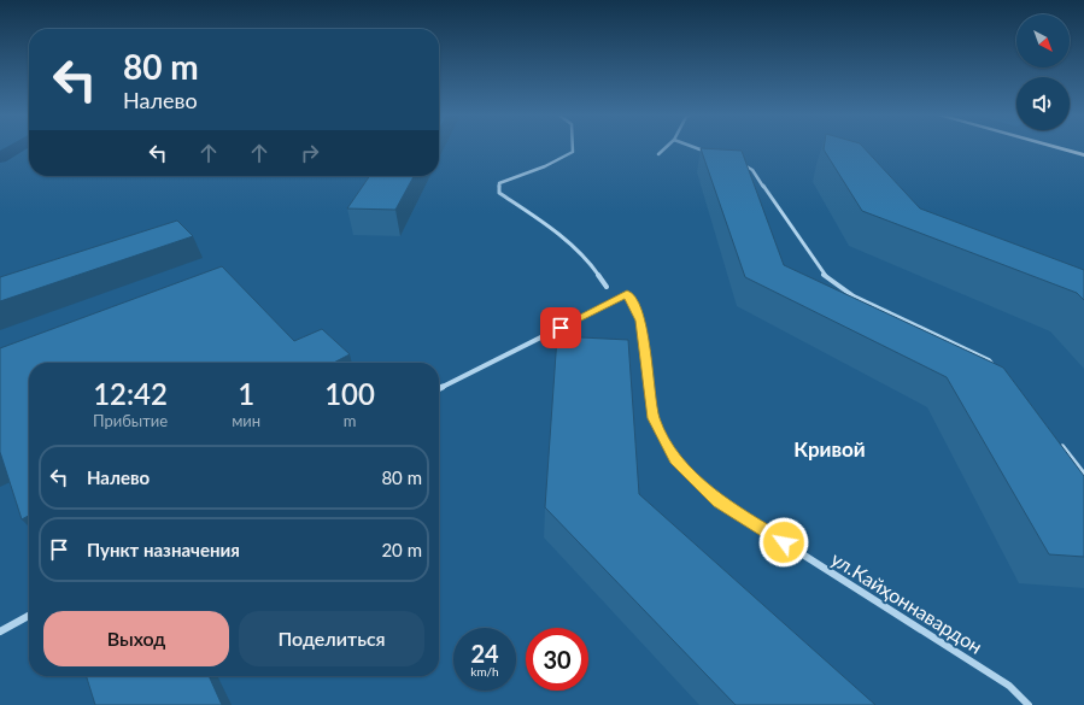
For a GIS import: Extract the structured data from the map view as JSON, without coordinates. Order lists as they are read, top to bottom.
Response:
{
  "streets": {
    "street": ["ул.Кайҳоннавардон"]
  },
  "districts": ["Кривой"],
  "north": "bottom right",
  "page": {
    "turn": ["80 m", "Налево"],
    "eta": [
      "12:42",
      "Прибытие",
      "1",
      "мин",
      "100",
      "m"
    ],
    "list": [
      {
        "name": "Налево",
        "value": "80 m"
      },
      {
        "name": "Пункт назначения",
        "value": "20 m"
      }
    ],
    "buttons": ["Выход", "Поделиться"],
    "speed": "24 km/h",
    "limit": "30"
  }
}
